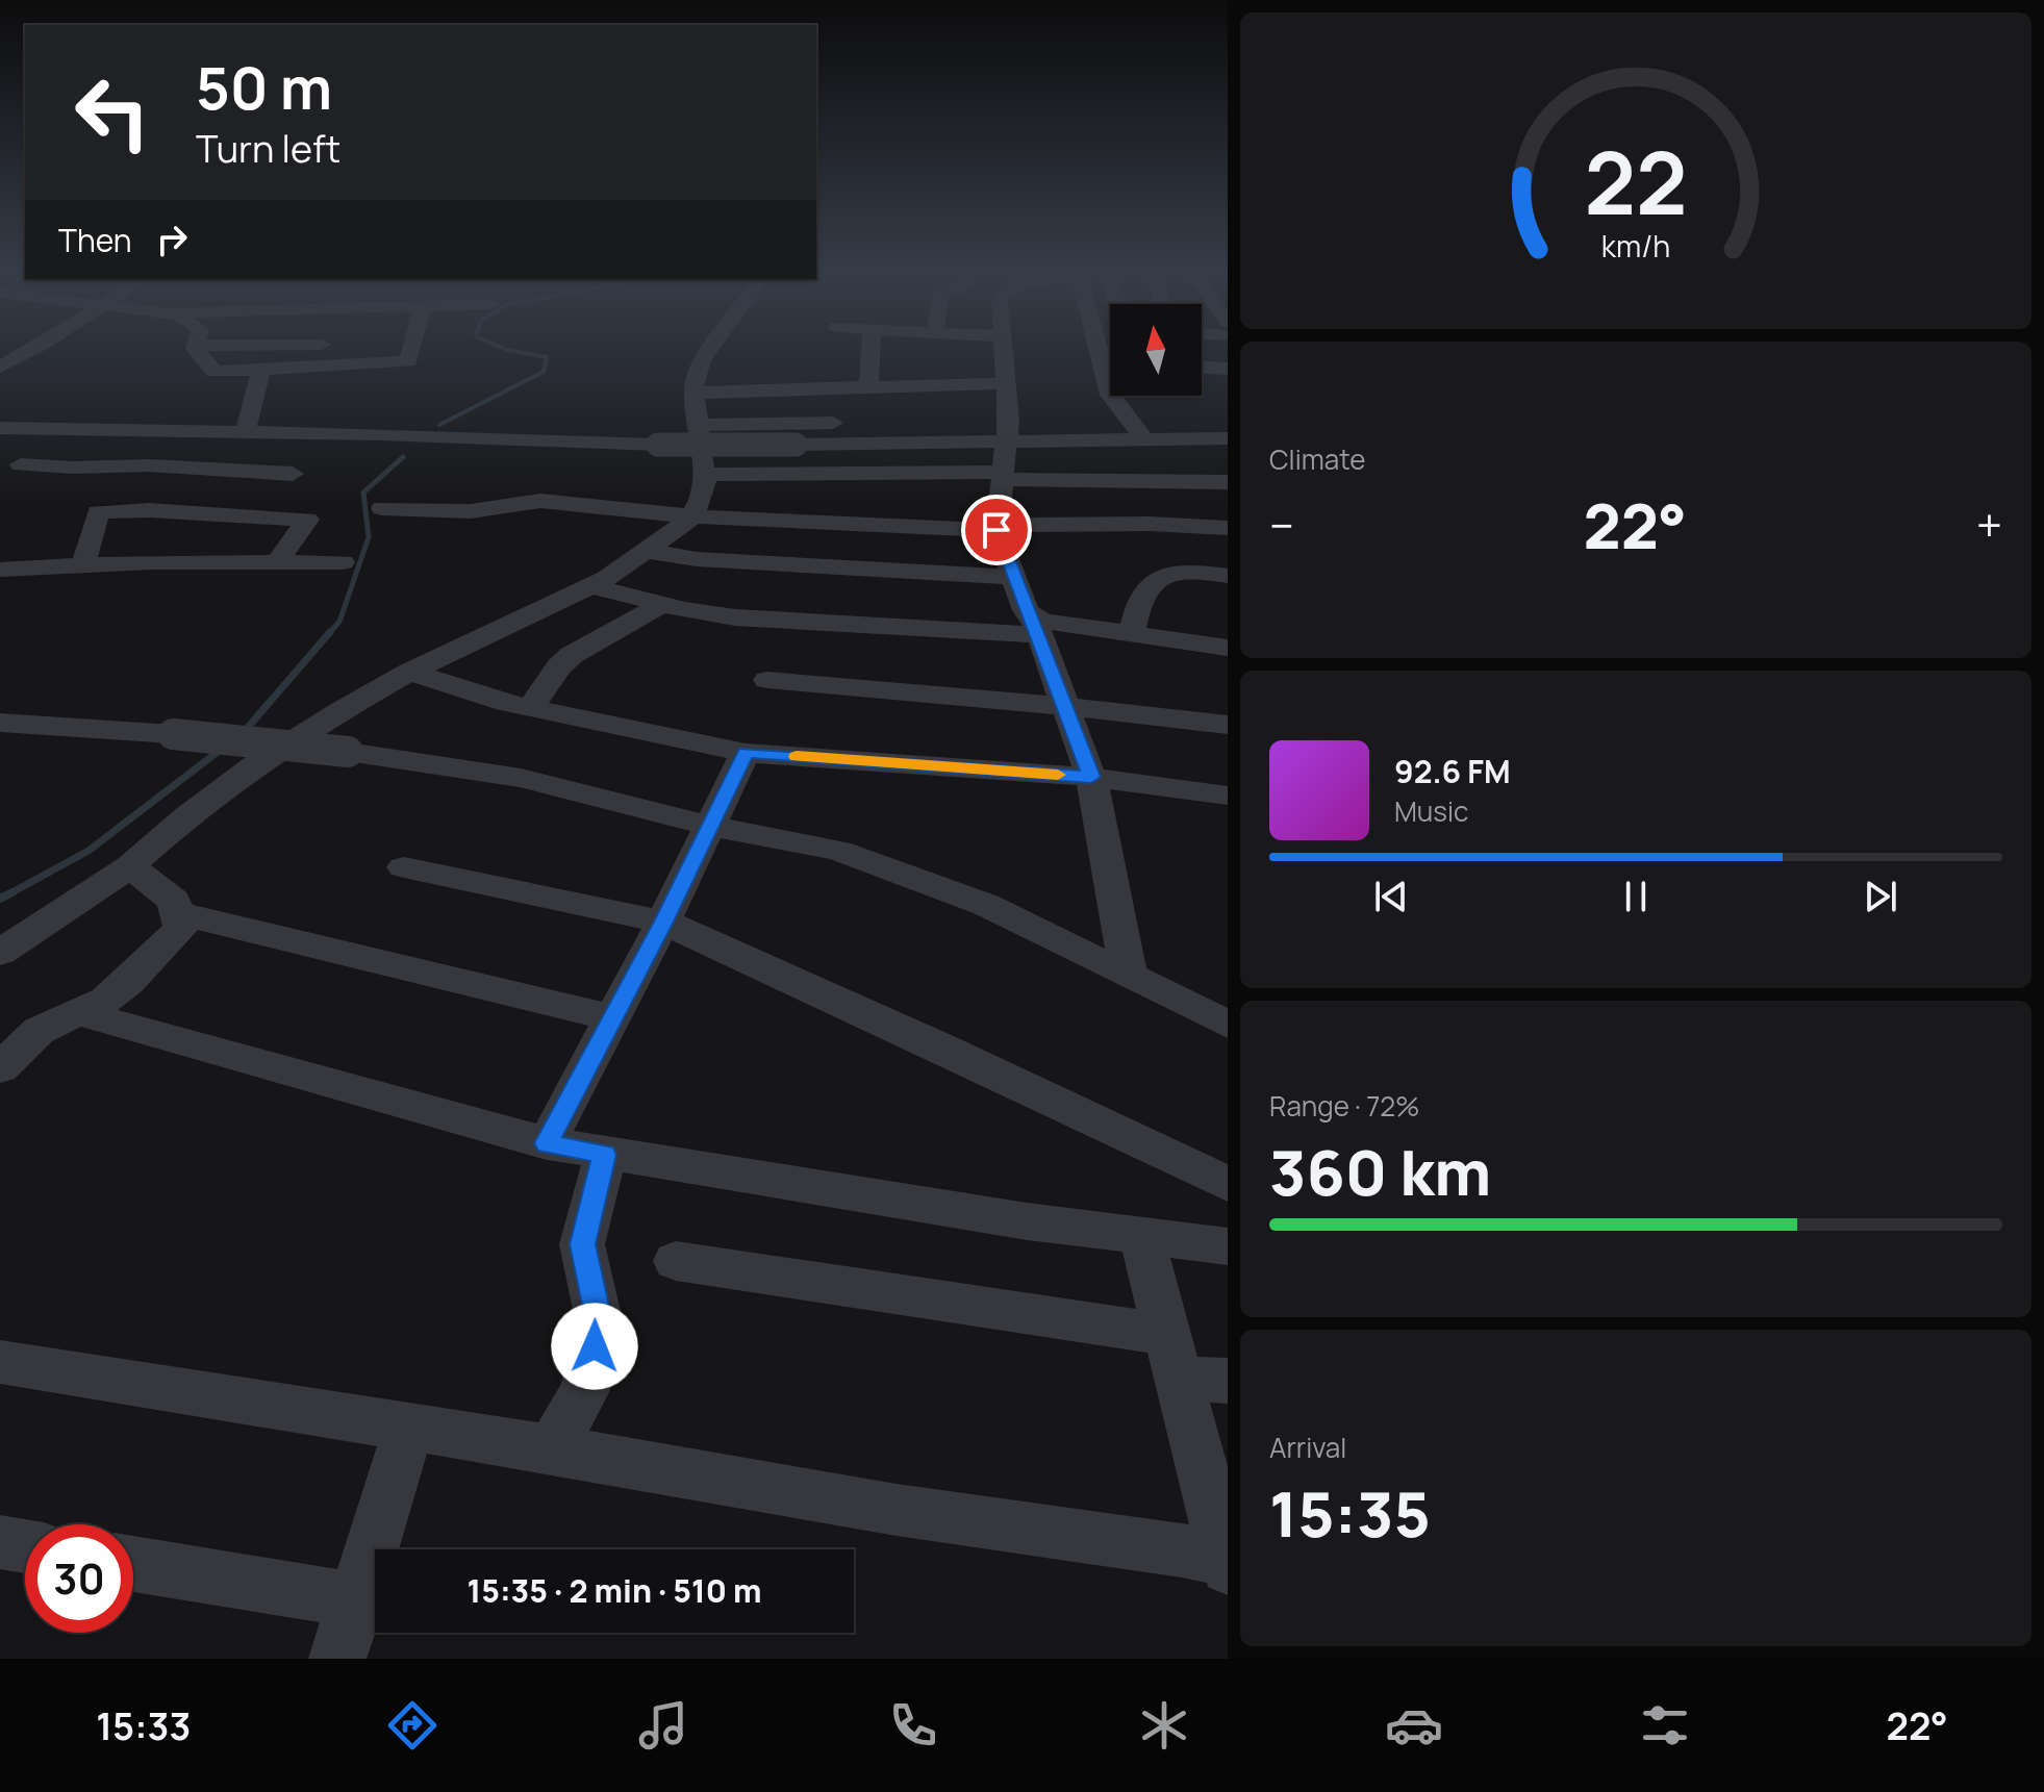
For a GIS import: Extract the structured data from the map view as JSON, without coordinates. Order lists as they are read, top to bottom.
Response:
{
  "north": "top",
  "page": {
    "turn": ["50 m", "Turn left"],
    "then": "Then",
    "tile": [
      "Climate",
      ["Range · 72%", "360 km"],
      ["Arrival", "15:35"]
    ],
    "heat": ["−", "22°", "+"],
    "song": ["92.6 FM", "Music"],
    "limit": "30",
    "trip": "15:35 · 2 min · 510 m",
    "tabs": ["15:33", "22°"],
    "gauge": ["22", "km/h"]
  }
}
